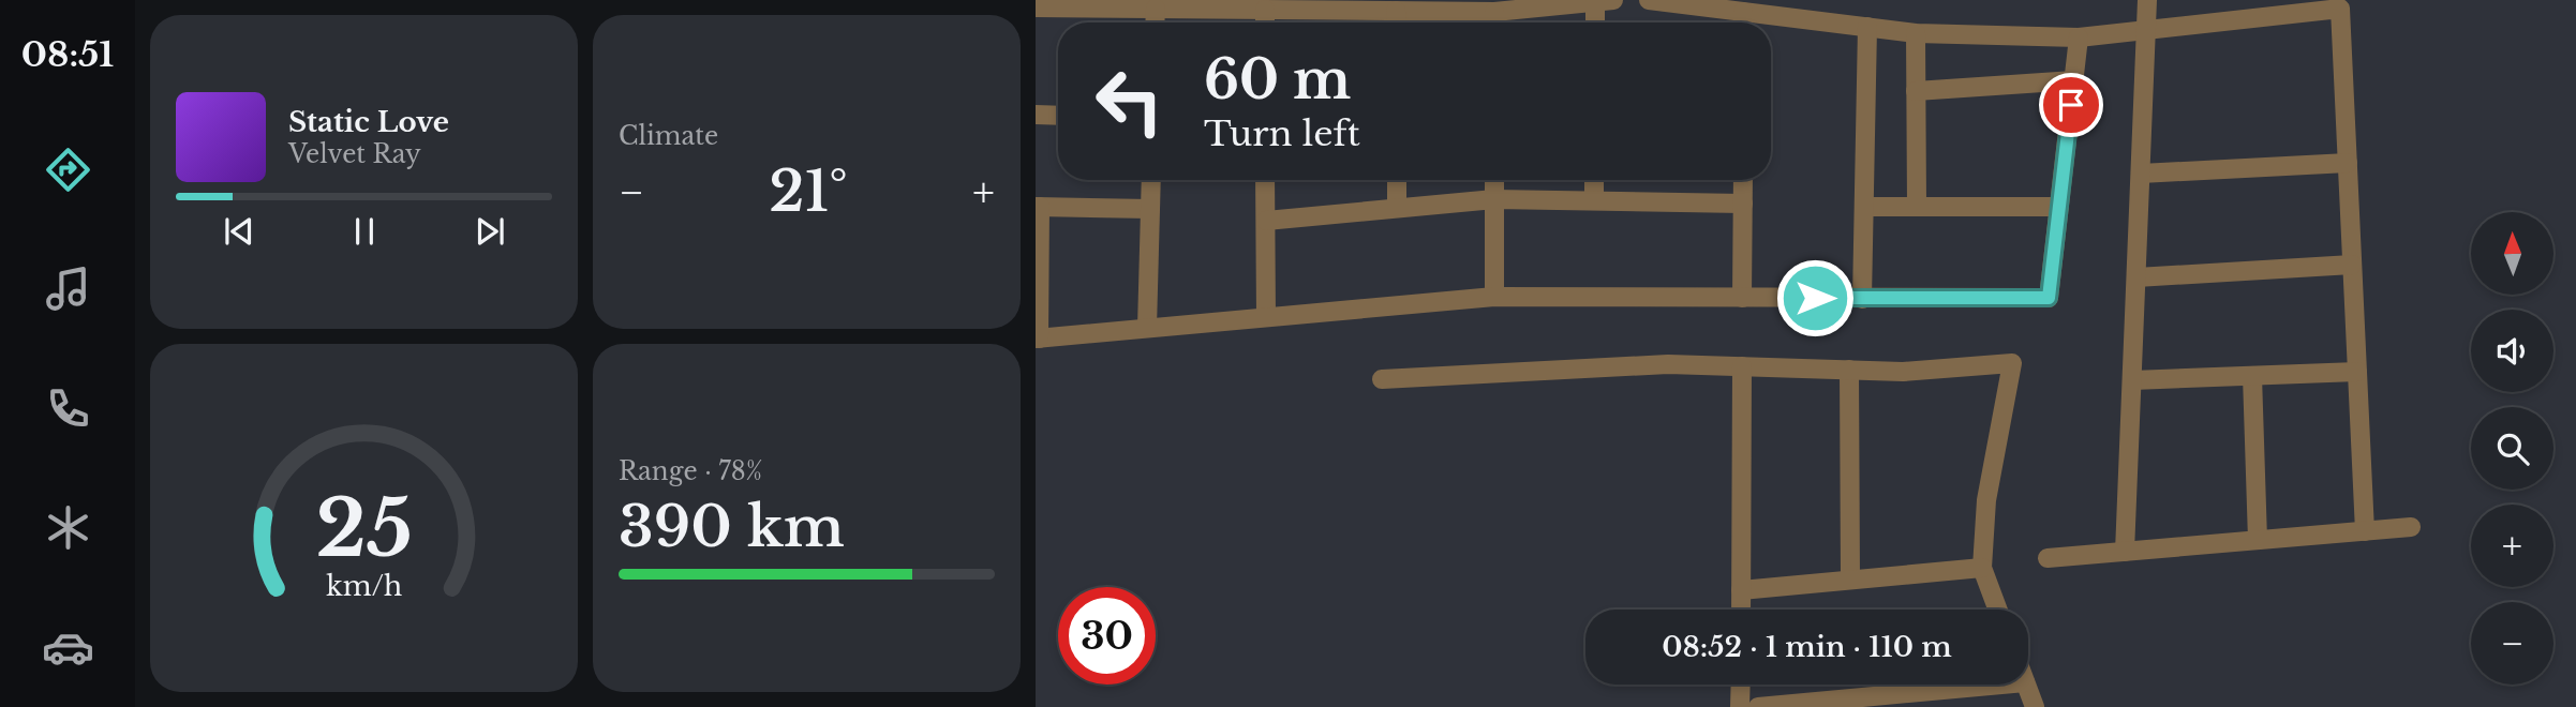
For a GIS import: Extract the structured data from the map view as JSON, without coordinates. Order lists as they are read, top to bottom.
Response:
{
  "north": "top",
  "page": {
    "tabs": "08:51",
    "tile": [
      "Climate",
      ["Range · 78%", "390 km"]
    ],
    "turn": ["60 m", "Turn left"],
    "song": ["Static Love", "Velvet Ray"],
    "heat": ["−", "21°", "+"],
    "map_buttons": ["+", "−"],
    "limit": "30",
    "trip": "08:52 · 1 min · 110 m",
    "gauge": ["25", "km/h"]
  }
}
